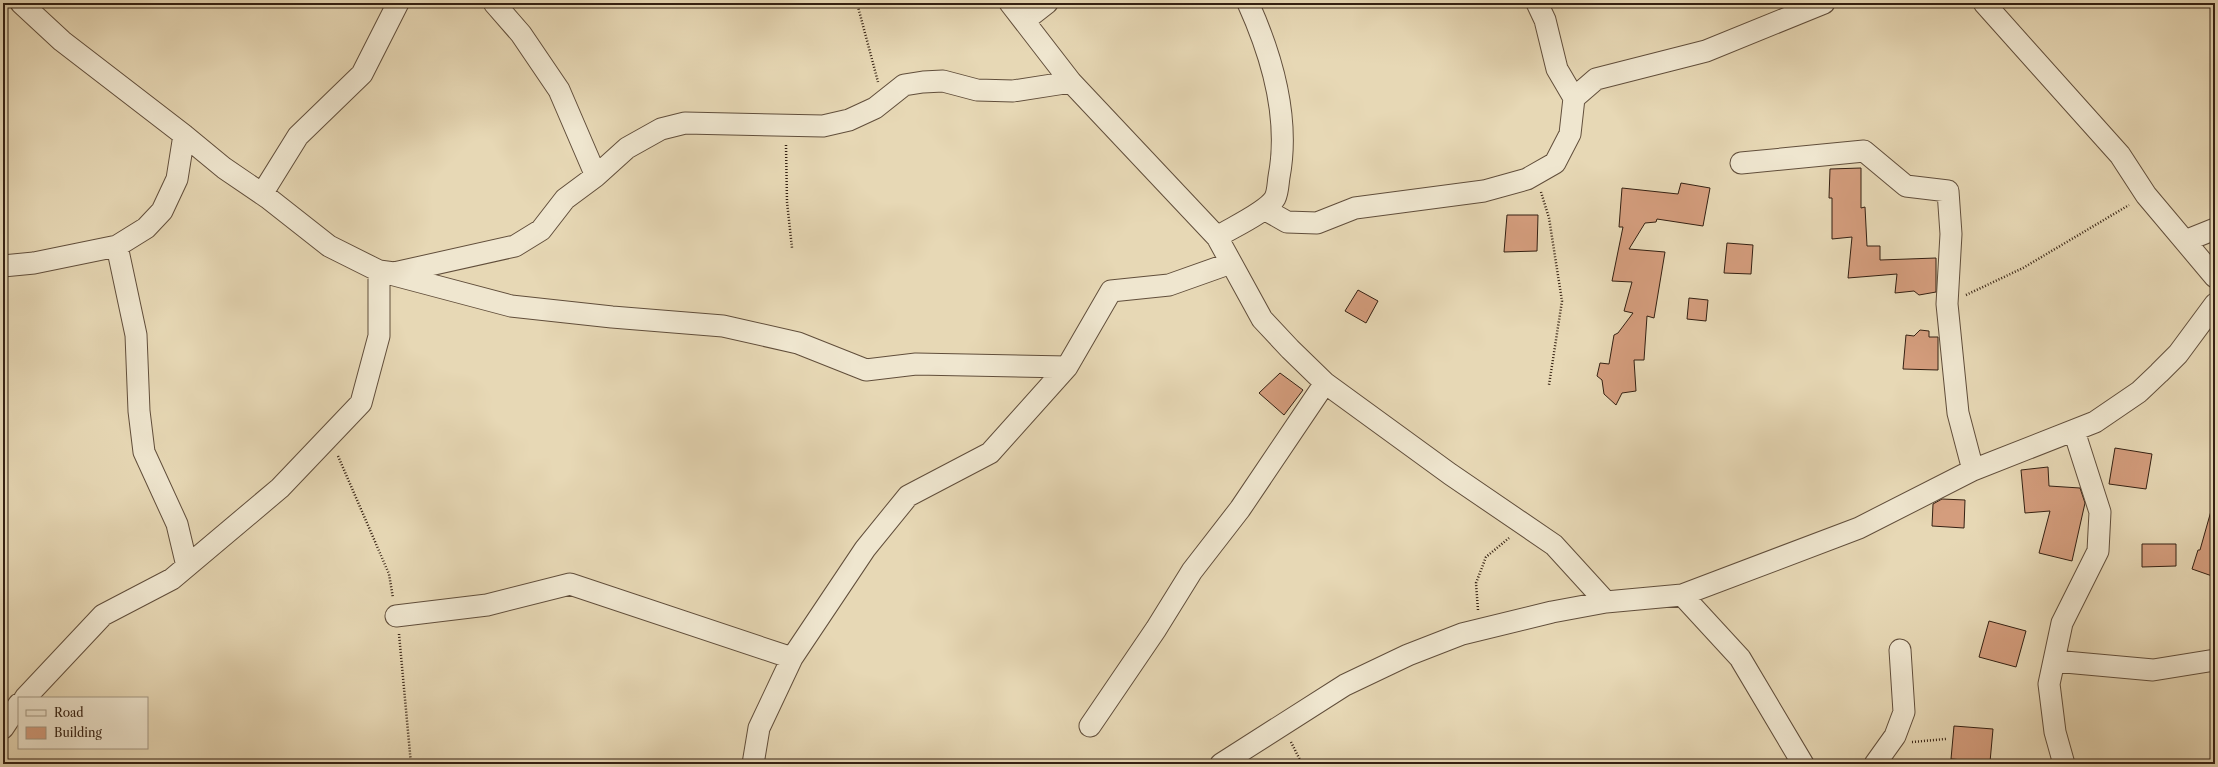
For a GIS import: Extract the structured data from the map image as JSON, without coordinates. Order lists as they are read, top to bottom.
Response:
{
  "legend": ["Road", "Building"]
}
